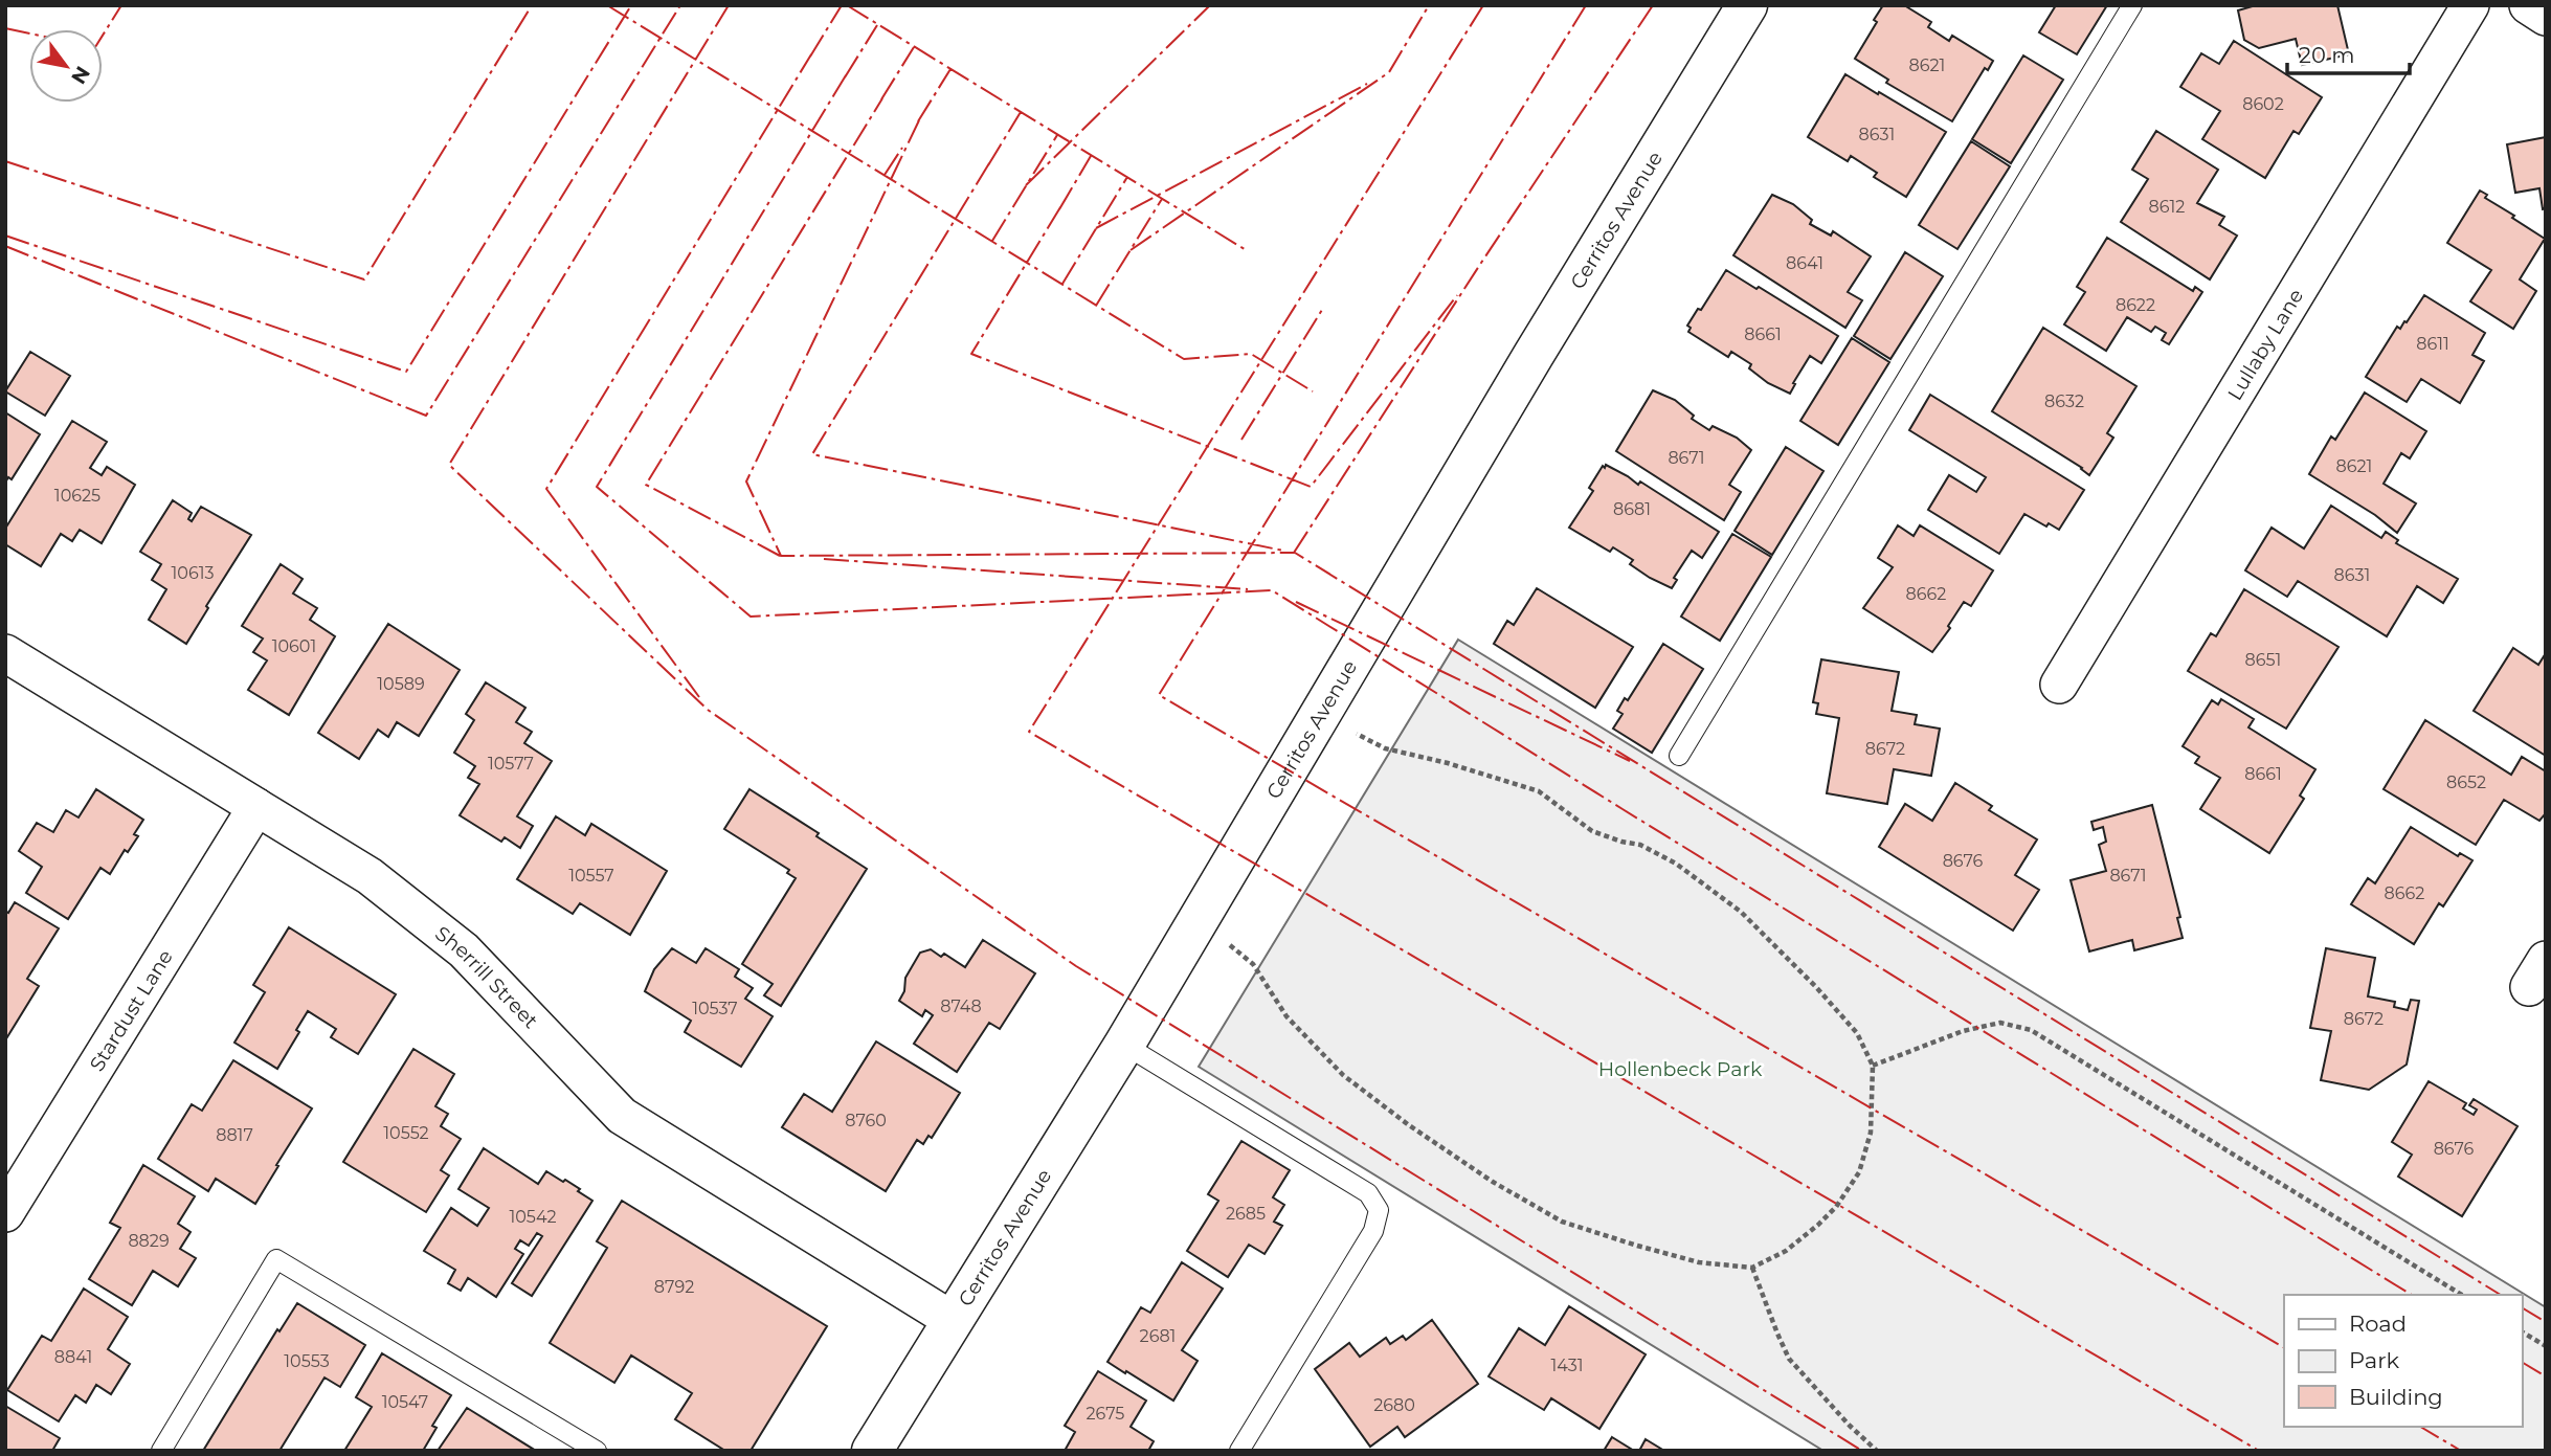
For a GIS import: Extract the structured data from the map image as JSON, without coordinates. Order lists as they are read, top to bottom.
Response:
{
  "streets": {
    "street": [
      "Cerritos Avenue",
      "Lullaby Lane",
      "Sherrill Street",
      "Stardust Lane"
    ]
  },
  "crossings": [
    ["Cerritos Avenue", "Sherrill Street"],
    ["Sherrill Street", "Stardust Lane"]
  ],
  "parks": ["Hollenbeck Park"],
  "house_numbers": [
    "8621",
    "8602",
    "8631",
    "8612",
    "8641",
    "8622",
    "8661",
    "8611",
    "8632",
    "8671",
    "8621",
    "10625",
    "8681",
    "10613",
    "8631",
    "8662",
    "10601",
    "8651",
    "10589",
    "8672",
    "10577",
    "8661",
    "8652",
    "8676",
    "10557",
    "8671",
    "8662",
    "8748",
    "10537",
    "8672",
    "8760",
    "10552",
    "8817",
    "8676",
    "2685",
    "10542",
    "8829",
    "8792",
    "2681",
    "8841",
    "10553",
    "1431",
    "10547",
    "2680",
    "2675"
  ],
  "legend": ["Road", "Park", "Building"],
  "scale_bar": "20 m",
  "north": "bottom right"
}
